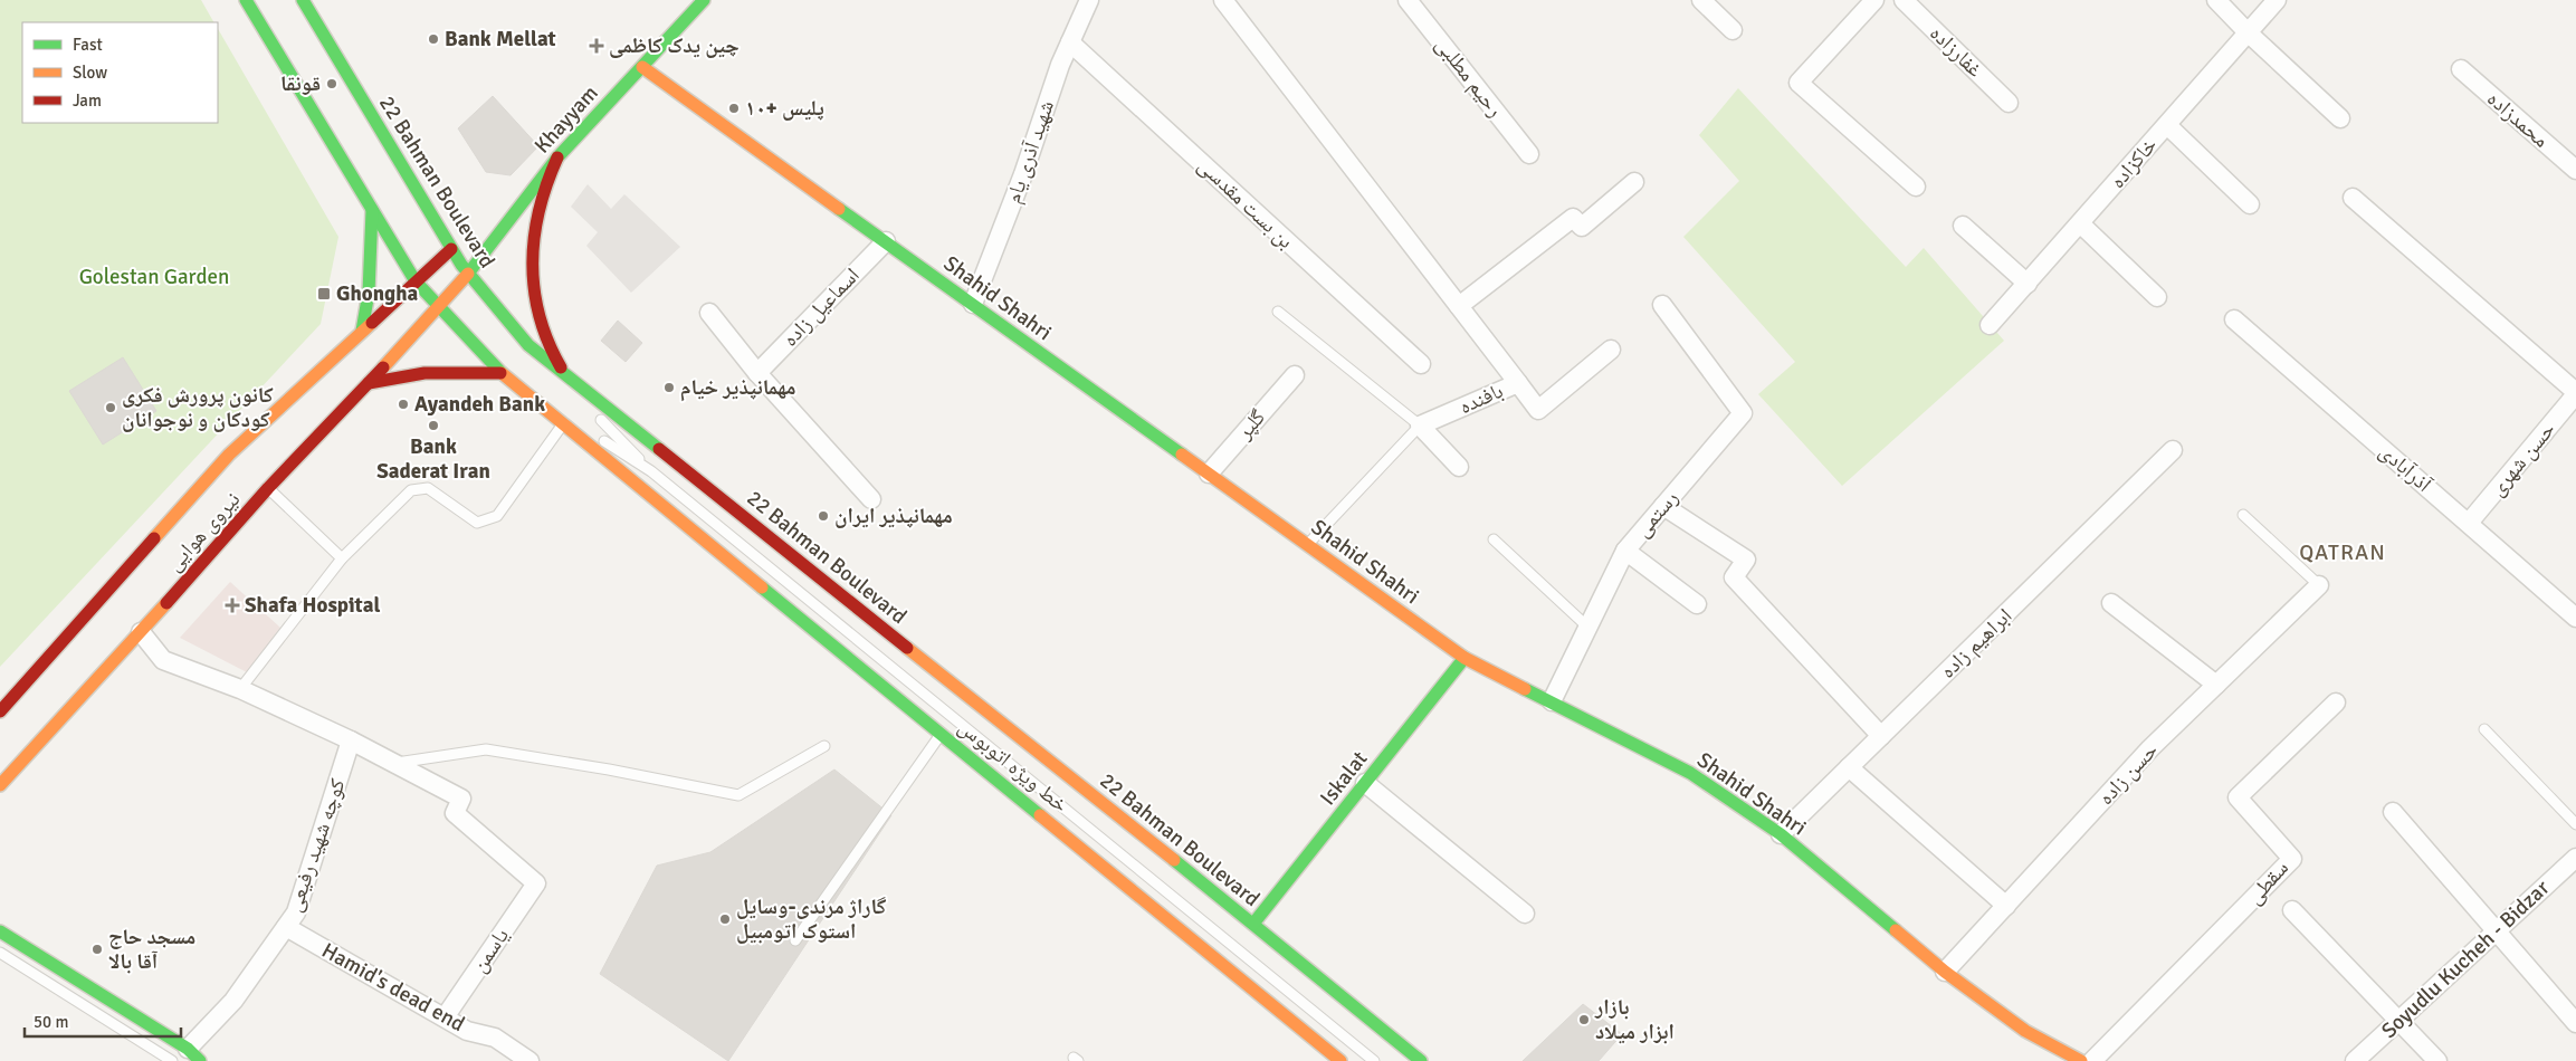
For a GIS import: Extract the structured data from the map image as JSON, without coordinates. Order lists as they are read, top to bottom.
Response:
{
  "streets": {
    "main road": [
      "Khayyam",
      "22 Bahman Boulevard",
      "Shahid Shahri",
      "نیروی هوایی",
      "Iskalat"
    ],
    "street": [
      "غفارزاده",
      "رحیم مطلبی",
      "محمدزاده",
      "شهید آذری یام",
      "خاکزاده",
      "بن بست مقدسی",
      "اسماعیل زاده",
      "بافنده",
      "گلپر",
      "حسن شهری",
      "آذرآبادی",
      "رستمی",
      "ابراهیم زاده",
      "حسن زاده",
      "کوچه شهید رفیعی",
      "سقطی",
      "یاسمن",
      "Soyudlu Kucheh - Bidzar",
      "Hamid's dead end"
    ],
    "lane": ["خط ویژه اتوبوس"]
  },
  "crossings": [
    ["Khayyam", "22 Bahman Boulevard"],
    ["Khayyam", "Shahid Shahri"],
    ["Khayyam", "نیروی هوایی"],
    ["شهید آذری یام", "بن بست مقدسی"],
    ["شهید آذری یام", "Shahid Shahri"],
    ["22 Bahman Boulevard", "نیروی هوایی"],
    ["22 Bahman Boulevard", "Iskalat"],
    ["Shahid Shahri", "اسماعیل زاده"],
    ["Shahid Shahri", "بافنده"],
    ["Shahid Shahri", "گلپر"],
    ["Shahid Shahri", "رستمی"],
    ["Shahid Shahri", "ابراهیم زاده"],
    ["Shahid Shahri", "حسن زاده"],
    ["Shahid Shahri", "Iskalat"],
    ["حسن شهری", "آذرآبادی"],
    ["کوچه شهید رفیعی", "Hamid's dead end"],
    ["یاسمن", "Hamid's dead end"]
  ],
  "districts": ["QATRAN"],
  "parks": ["Golestan Garden"],
  "places": {
    "other": [
      "Bank Mellat",
      "قونقا",
      "پلیس +۱۰",
      "مهمانپذیر خیام",
      "Ayandeh Bank",
      "کانون پرورش فکری کودکان و نوجوانان",
      "Bank Saderat Iran",
      "مهمانپذیر ایران",
      "گاراژ مرندی-وسایل استوک اتومبیل",
      "مسجد حاج آقا بالا",
      "بازار ابزار میلاد"
    ],
    "health": ["چین یدک کاظمی", "Shafa Hospital"],
    "transit": ["Ghongha"]
  },
  "legend": ["Fast", "Slow", "Jam"],
  "scale_bar": "50 m"
}
